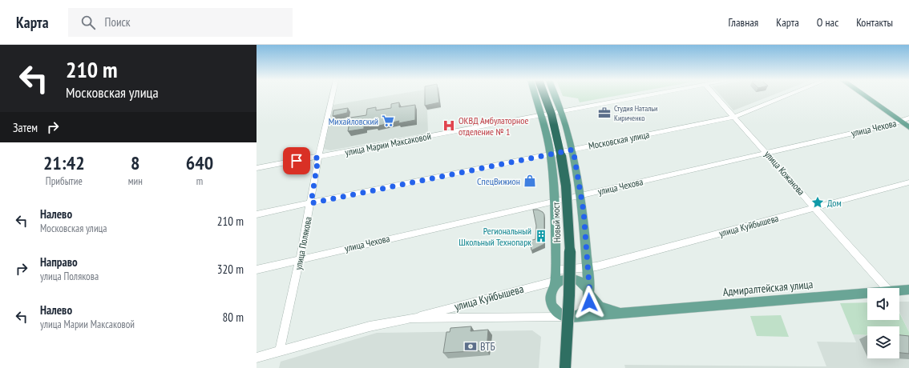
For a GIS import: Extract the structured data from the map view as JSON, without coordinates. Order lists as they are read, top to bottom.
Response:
{
  "streets": {
    "highway": ["Новый мост"],
    "main road": ["Адмиралтейская улица"],
    "street": [
      "улица Чехова",
      "Московская улица",
      "улица Марии Максаковой",
      "улица Кожанова",
      "улица Куйбышева",
      "улица Полякова"
    ]
  },
  "crossings": [
    ["улица Чехова", "улица Кожанова"],
    ["улица Чехова", "улица Полякова"],
    ["Московская улица", "улица Кожанова"],
    ["Московская улица", "улица Полякова"],
    ["улица Марии Максаковой", "улица Полякова"],
    ["улица Кожанова", "улица Куйбышева"]
  ],
  "places": {
    "office": ["Студия Натальи Кириченко"],
    "supermarket": ["Михайловский"],
    "hospital": ["ОКВД Амбулаторное отделение № 1"],
    "shop": ["СпецВижион"],
    "place": ["Дом"],
    "building": ["Региональный Школьный Технопарк"],
    "bank": ["ВТБ"]
  },
  "page": {
    "header": "Карта",
    "search": "Поиск",
    "nav": [
      "Главная",
      "Карта",
      "О нас",
      "Контакты"
    ],
    "turn": ["210 m", "Московская улица"],
    "then": "Затем",
    "eta": [
      "21:42",
      "Прибытие",
      "8",
      "мин",
      "640",
      "m"
    ],
    "list": [
      {
        "name": "Налево",
        "note": "Московская улица",
        "value": "210 m"
      },
      {
        "name": "Направо",
        "note": "улица Полякова",
        "value": "320 m"
      },
      {
        "name": "Налево",
        "note": "улица Марии Максаковой",
        "value": "80 m"
      }
    ]
  }
}
